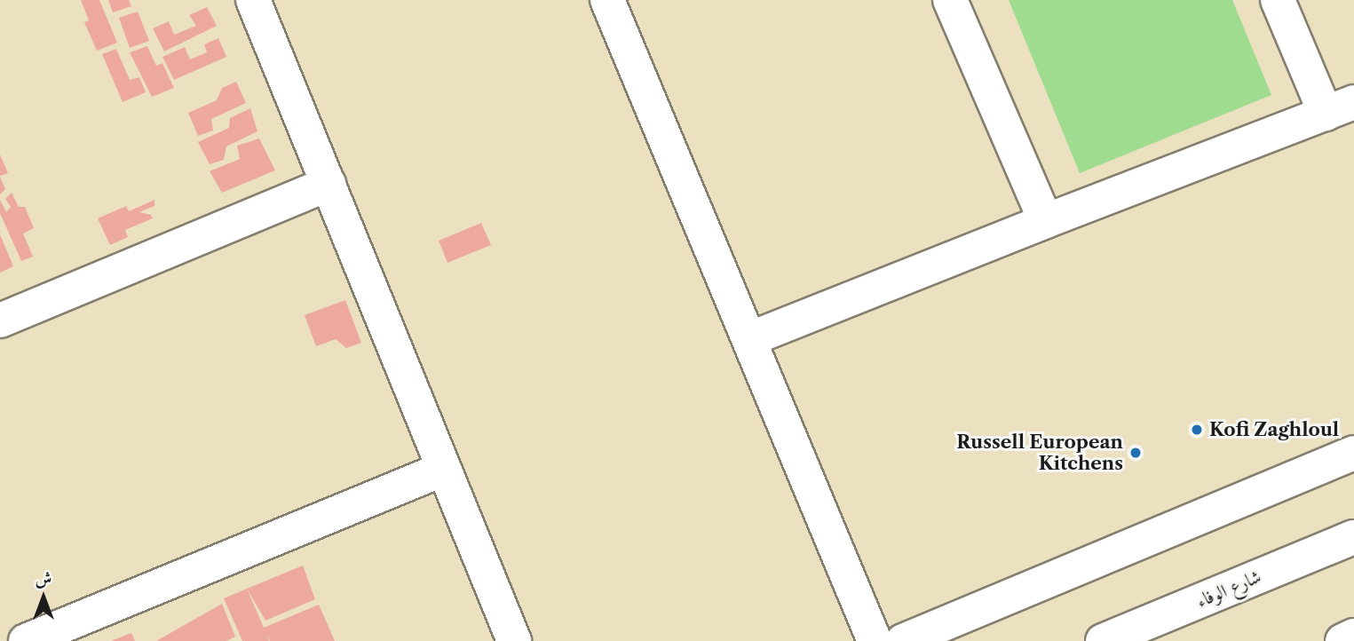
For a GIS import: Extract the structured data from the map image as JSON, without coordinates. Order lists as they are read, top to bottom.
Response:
{
  "streets": {
    "street": ["شارع الوفاء"]
  },
  "places": ["Kofi Zaghloul", "Russell European Kitchens"],
  "north": "top"
}
